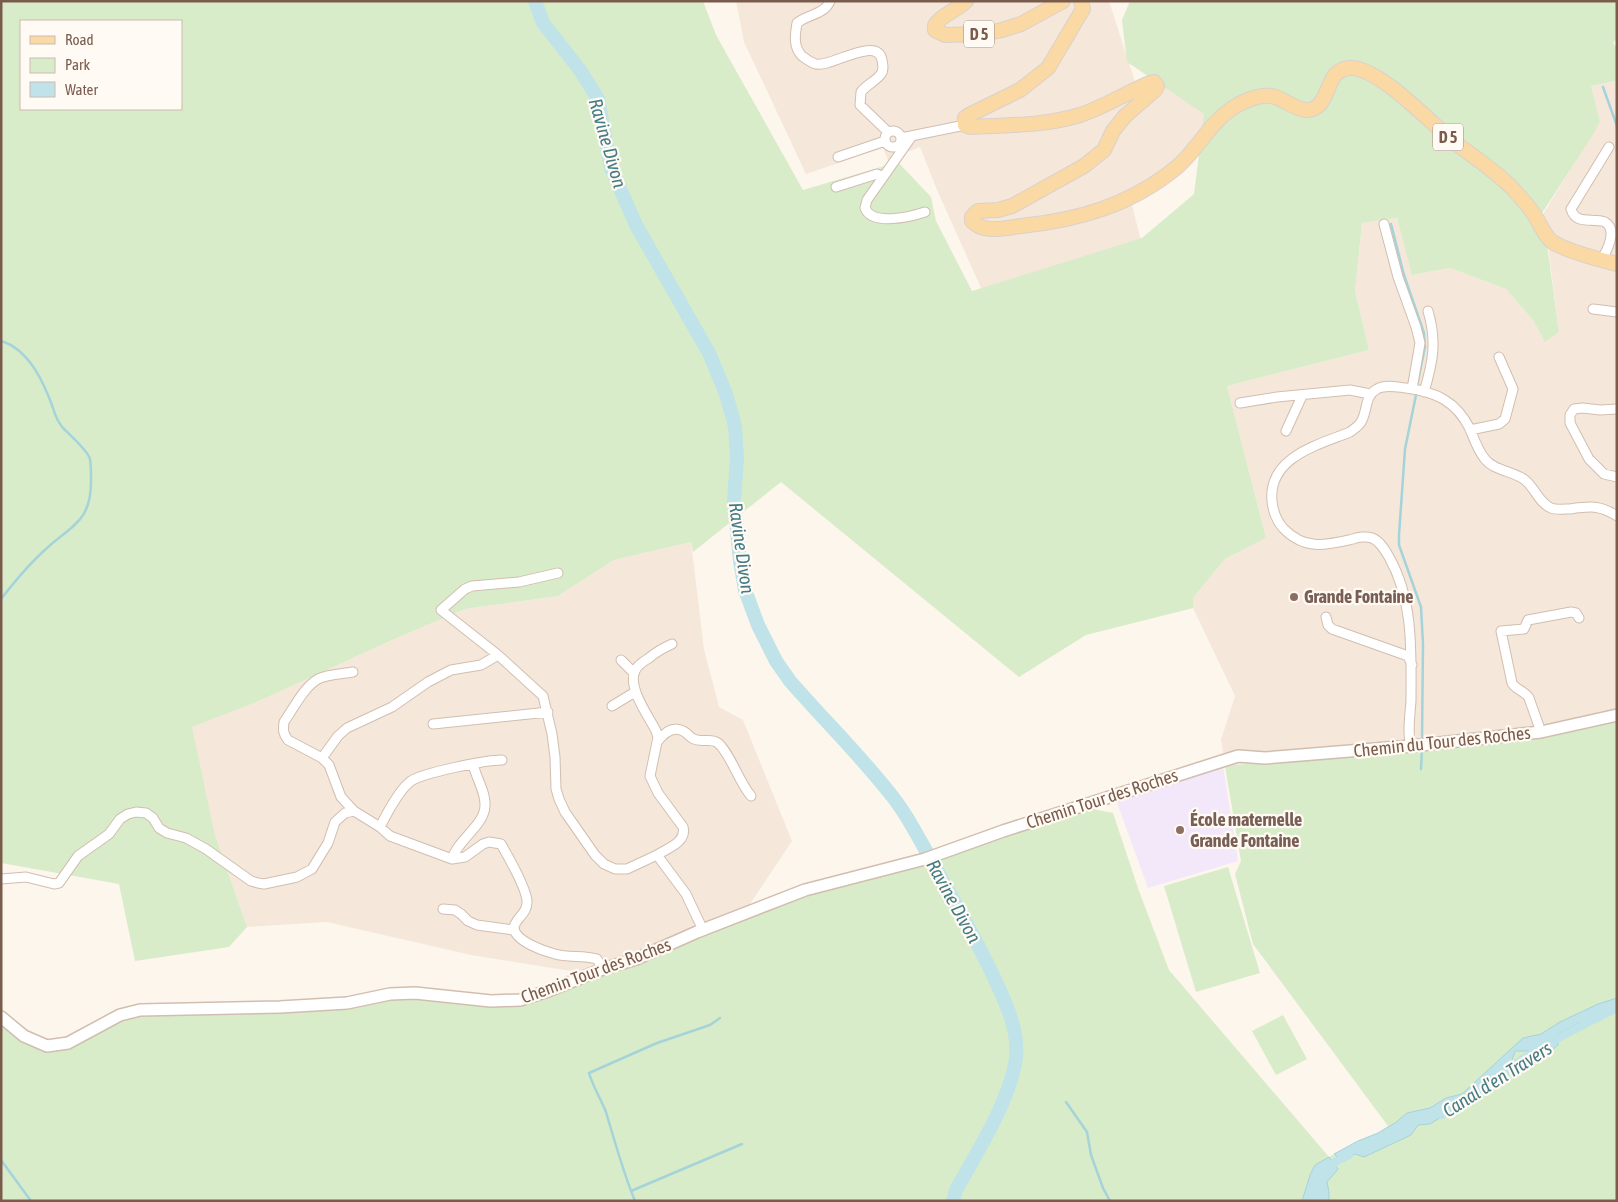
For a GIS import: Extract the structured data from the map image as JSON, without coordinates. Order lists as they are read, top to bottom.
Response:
{
  "streets": {
    "main road": ["D 5"],
    "street": ["Chemin du Tour des Roches", "Chemin Tour des Roches"]
  },
  "crossings": [
    ["Chemin du Tour des Roches", "Chemin Tour des Roches"]
  ],
  "water": ["Ravine Divon", "Canal d'en Travers"],
  "places": ["Grande Fontaine", "École maternelle Grande Fontaine"],
  "legend": ["Road", "Park", "Water"]
}
